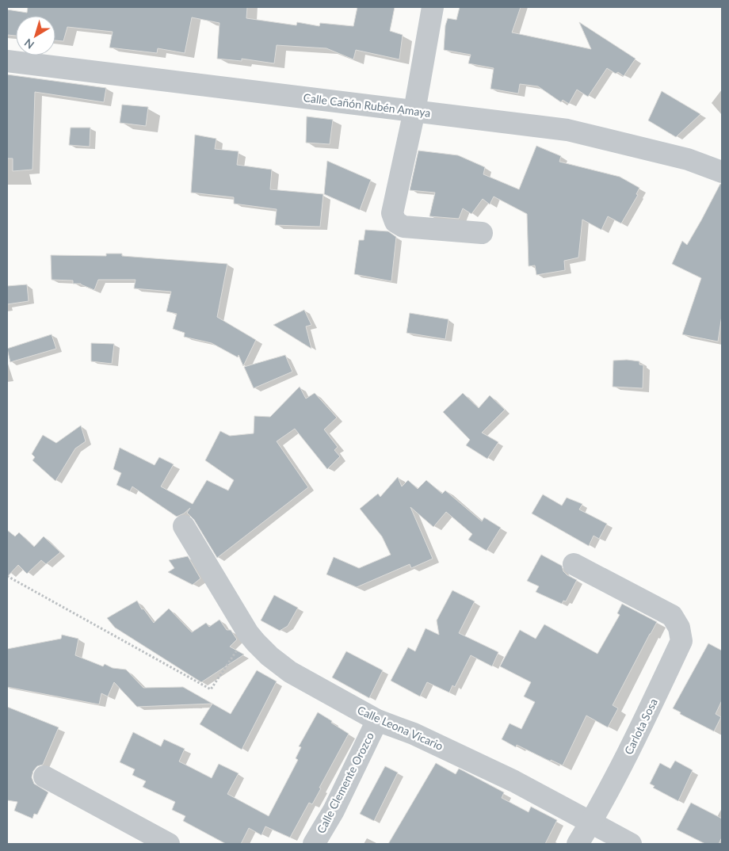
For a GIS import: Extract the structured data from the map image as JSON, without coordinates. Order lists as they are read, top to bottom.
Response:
{
  "streets": {
    "street": [
      "Calle Cañón Rubén Amaya",
      "Carlota Sosa",
      "Calle Leona Vicario",
      "Calle Clemente Orozco"
    ]
  },
  "crossings": [
    ["Carlota Sosa", "Calle Leona Vicario"],
    ["Calle Leona Vicario", "Calle Clemente Orozco"]
  ],
  "north": "bottom left"
}
